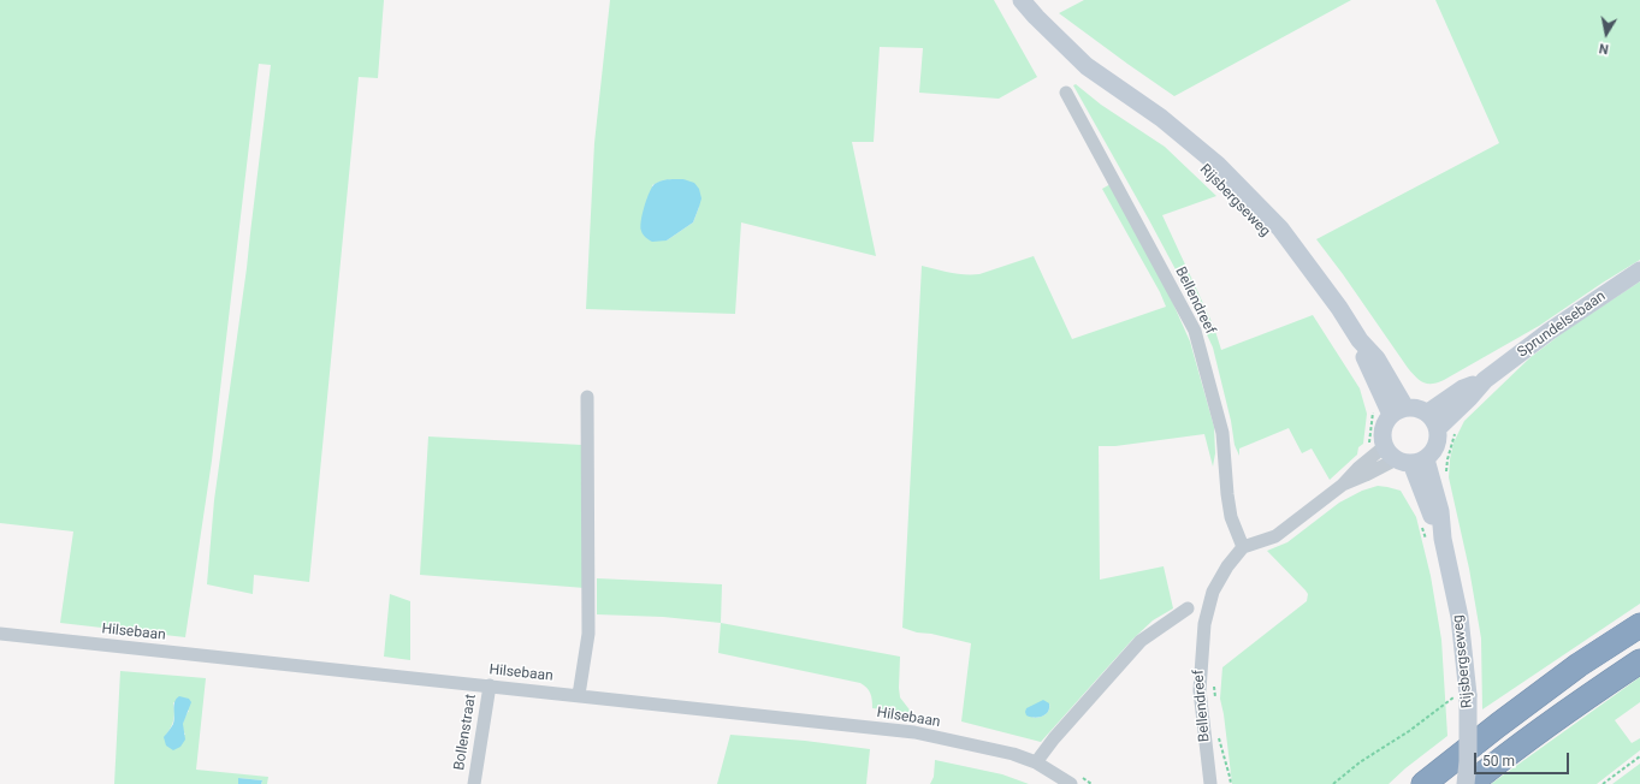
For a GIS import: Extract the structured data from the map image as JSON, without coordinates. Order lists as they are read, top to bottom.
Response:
{
  "streets": {
    "main road": ["Rijsbergseweg", "Sprundelsebaan"],
    "street": ["Bellendreef", "Hilsebaan", "Bollenstraat"]
  },
  "crossings": [
    ["Rijsbergseweg", "Sprundelsebaan"],
    ["Hilsebaan", "Bollenstraat"]
  ],
  "scale_bar": "50 m",
  "north": "bottom"
}
